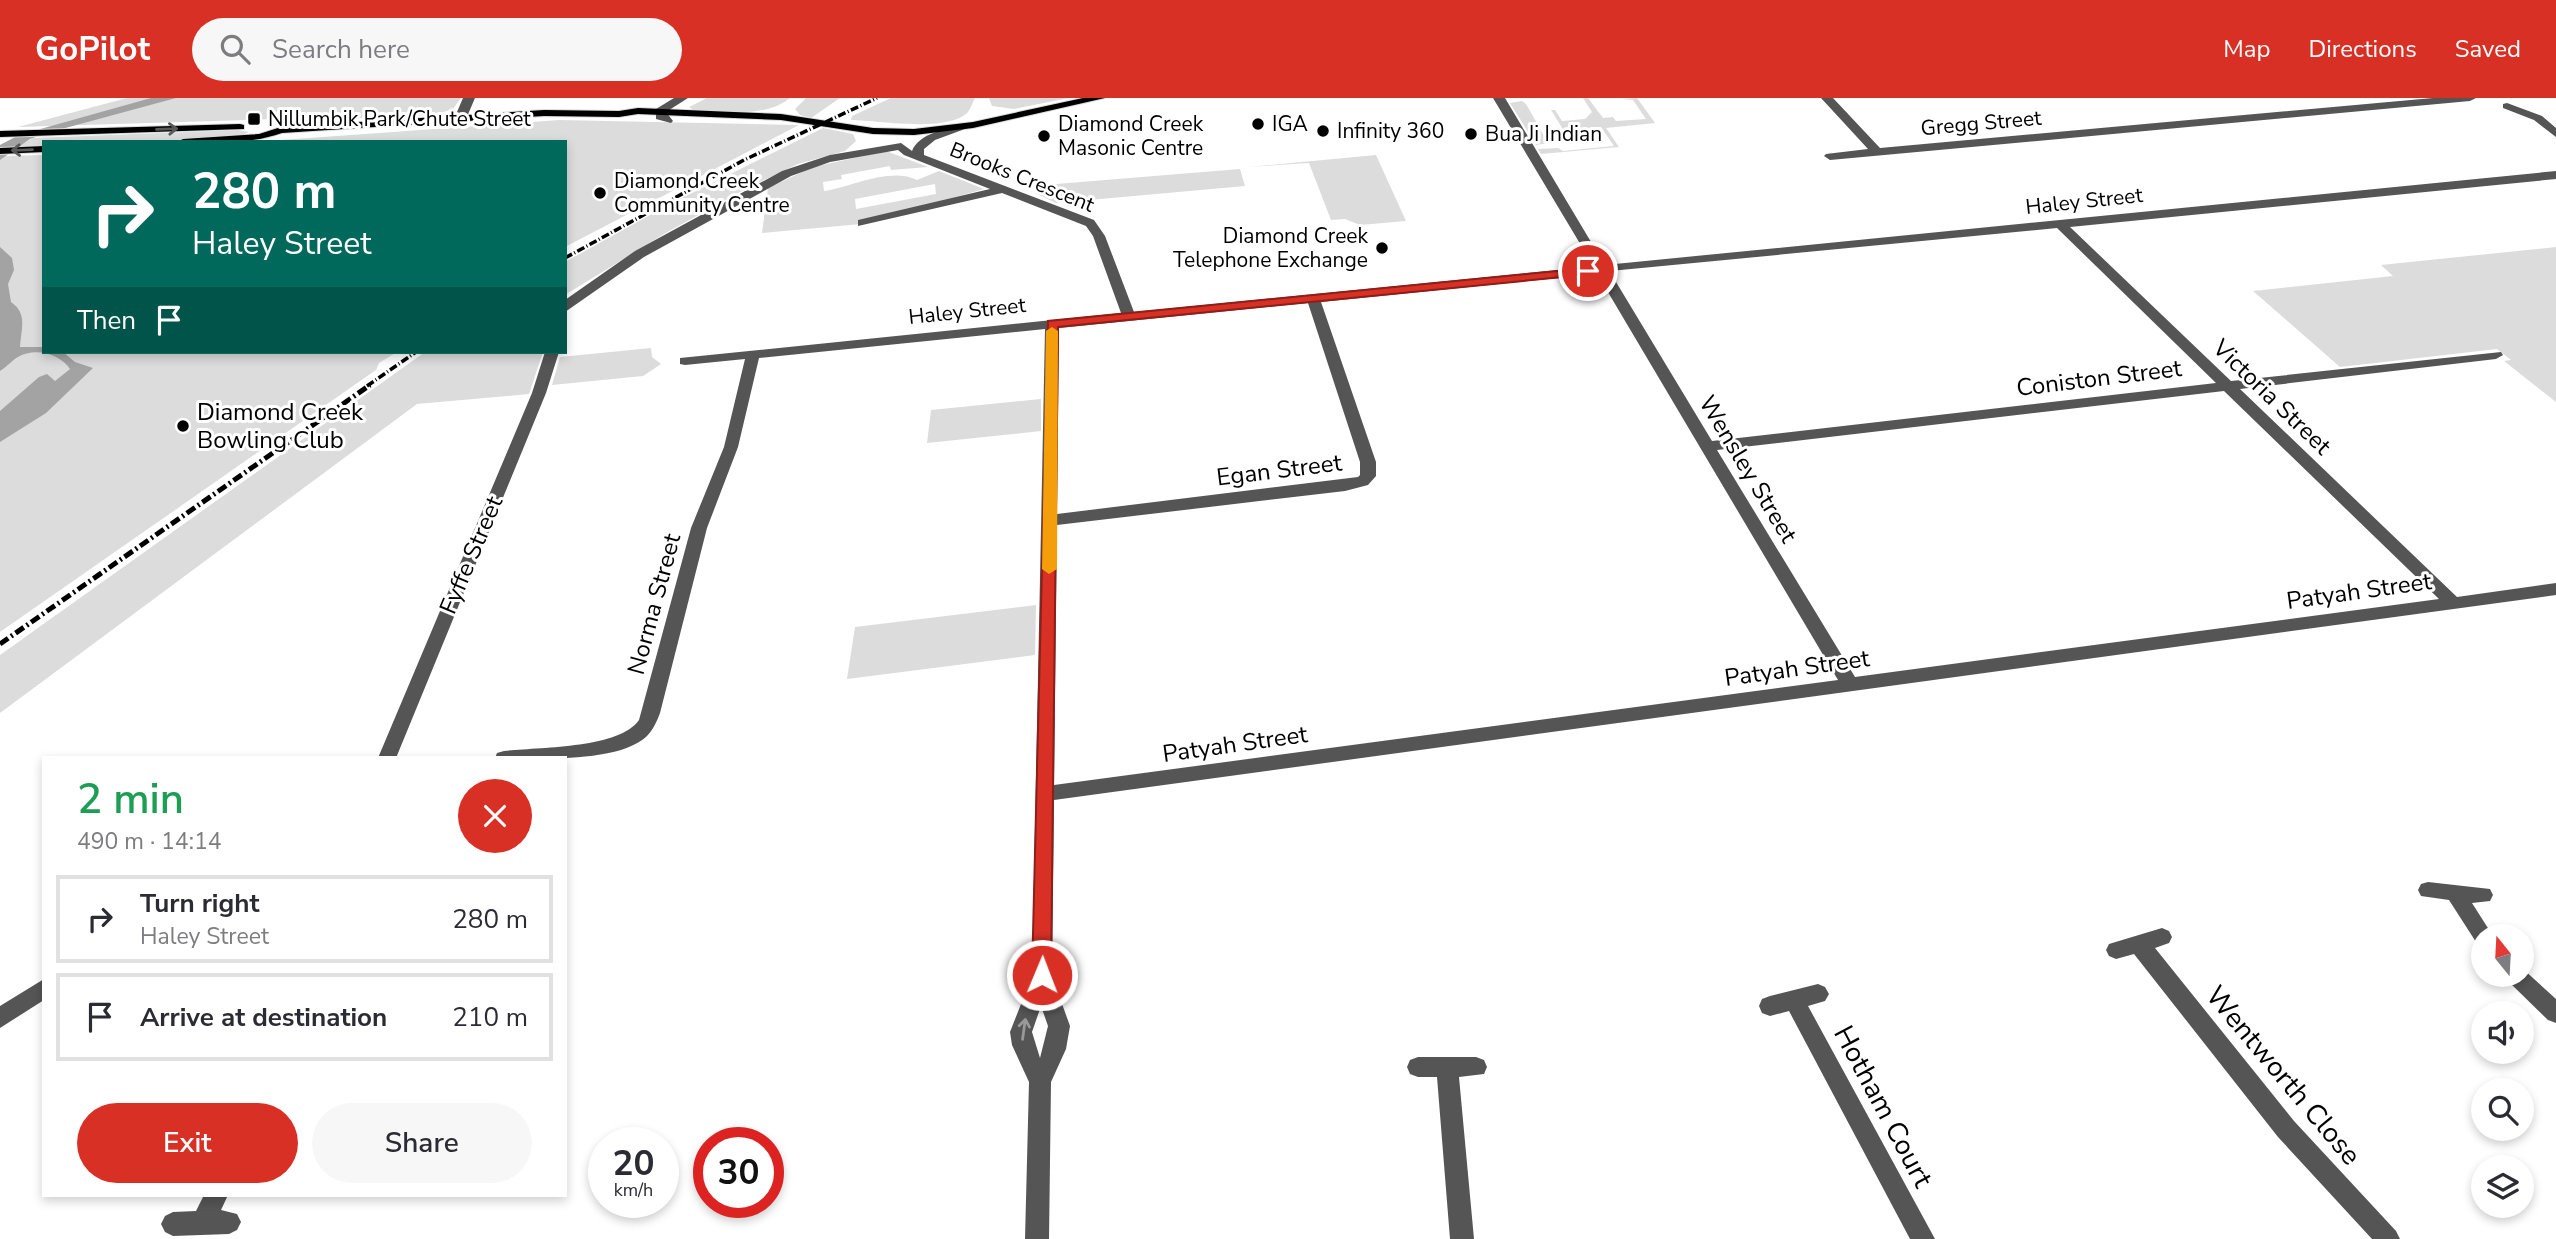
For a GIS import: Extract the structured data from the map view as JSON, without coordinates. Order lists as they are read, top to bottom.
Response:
{
  "streets": {
    "street": [
      "Gregg Street",
      "Brooks Crescent",
      "Haley Street",
      "Coniston Street",
      "Victoria Street",
      "Wensley Street",
      "Egan Street",
      "Fyffe Street",
      "Patyah Street",
      "Norma Street",
      "Wentworth Close",
      "Hotham Court"
    ]
  },
  "crossings": [
    ["Brooks Crescent", "Haley Street"],
    ["Haley Street", "Victoria Street"],
    ["Haley Street", "Wensley Street"],
    ["Haley Street", "Egan Street"],
    ["Haley Street", "Norma Street"],
    ["Coniston Street", "Victoria Street"],
    ["Coniston Street", "Wensley Street"],
    ["Victoria Street", "Patyah Street"],
    ["Wensley Street", "Patyah Street"]
  ],
  "places": {
    "transit": ["Nillumbik Park/Chute Street"],
    "other": [
      "IGA",
      "Infinity 360",
      "Bua Ji Indian",
      "Diamond Creek Masonic Centre",
      "Diamond Creek Community Centre",
      "Diamond Creek Telephone Exchange",
      "Diamond Creek Bowling Club"
    ]
  },
  "north": "top",
  "page": {
    "header": "GoPilot",
    "search": "Search here",
    "nav": ["Map", "Directions", "Saved"],
    "turn": ["280 m", "Haley Street"],
    "then": "Then",
    "heading": ["2 min", "490 m · 14:14"],
    "list": [
      {
        "name": "Turn right",
        "note": "Haley Street",
        "value": "280 m"
      },
      {
        "name": "Arrive at destination",
        "value": "210 m"
      }
    ],
    "buttons": ["Exit", "Share"],
    "speed": "20 km/h",
    "limit": "30"
  }
}
